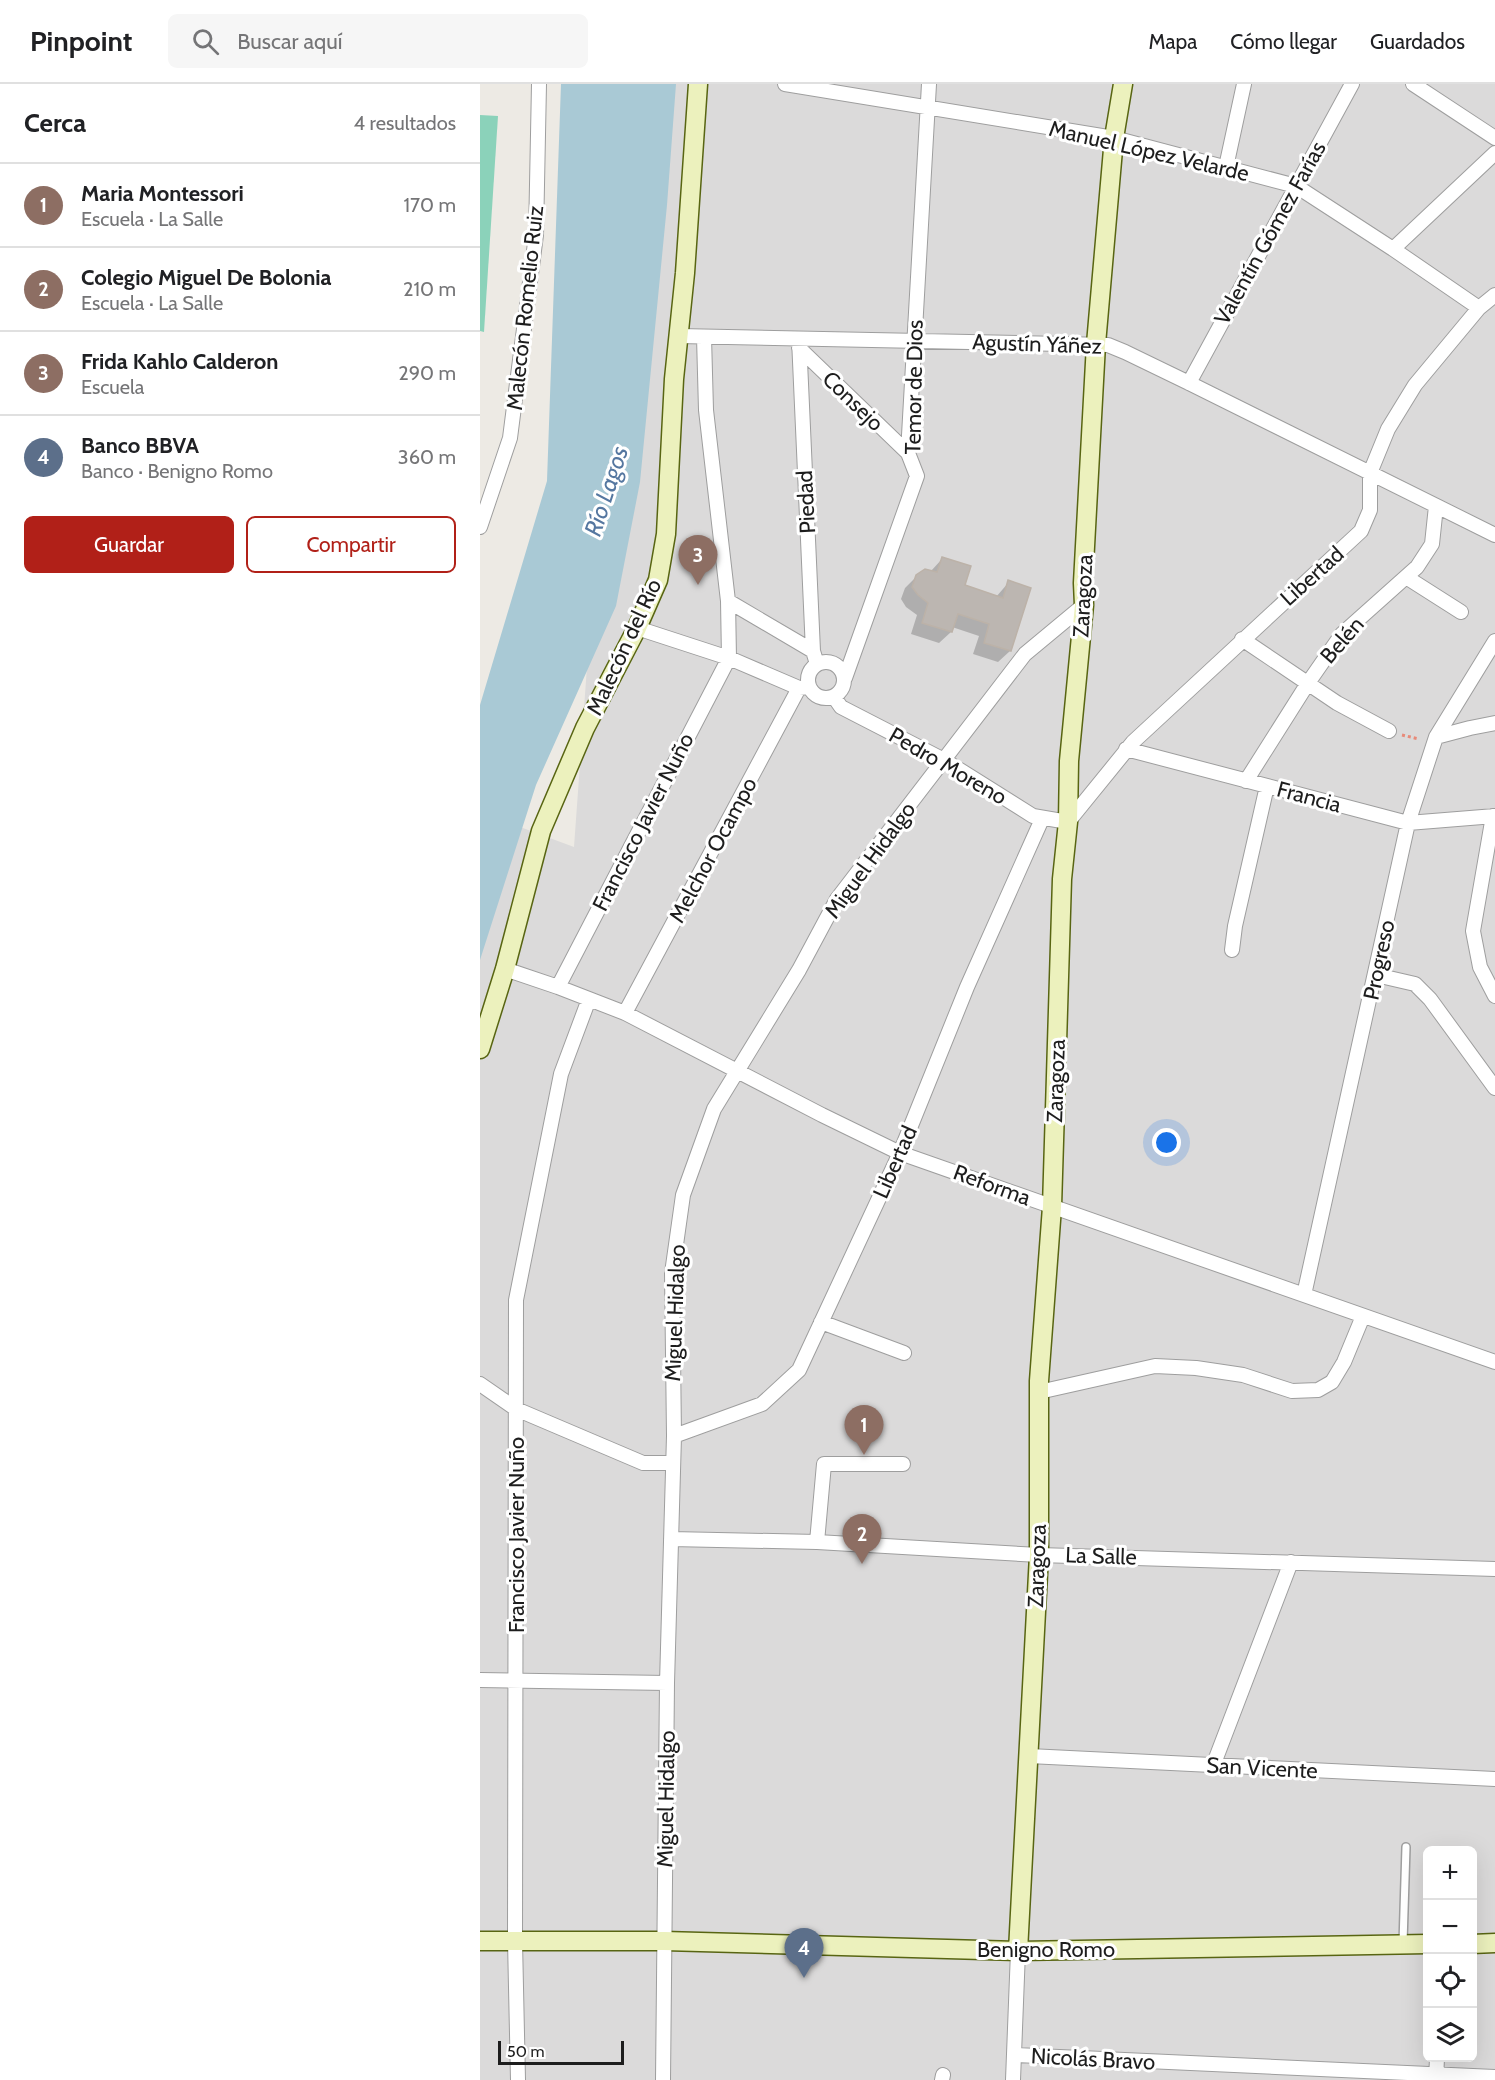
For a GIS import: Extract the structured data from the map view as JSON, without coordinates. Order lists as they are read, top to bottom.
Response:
{
  "streets": {
    "street": [
      "Manuel López Velarde",
      "Valentín Gómez Farías",
      "Malecón Romelio Ruiz",
      "Agustín Yáñez",
      "Temor de Dios",
      "Consejo",
      "Piedad",
      "Libertad",
      "Zaragoza",
      "Belén",
      "Malecón del Río",
      "Pedro Moreno",
      "Francia",
      "Francisco Javier Nuño",
      "Melchor Ocampo",
      "Miguel Hidalgo",
      "Progreso",
      "Reforma",
      "La Salle",
      "San Vicente",
      "Benigno Romo",
      "Nicolás Bravo"
    ]
  },
  "crossings": [
    ["Manuel López Velarde", "Valentín Gómez Farías"],
    ["Manuel López Velarde", "Temor de Dios"],
    ["Manuel López Velarde", "Libertad"],
    ["Manuel López Velarde", "Zaragoza"],
    ["Valentín Gómez Farías", "Agustín Yáñez"],
    ["Agustín Yáñez", "Temor de Dios"],
    ["Agustín Yáñez", "Consejo"],
    ["Agustín Yáñez", "Piedad"],
    ["Agustín Yáñez", "Libertad"],
    ["Agustín Yáñez", "Zaragoza"],
    ["Agustín Yáñez", "Belén"],
    ["Agustín Yáñez", "Malecón del Río"],
    ["Temor de Dios", "Consejo"],
    ["Temor de Dios", "Piedad"],
    ["Temor de Dios", "Pedro Moreno"],
    ["Temor de Dios", "Melchor Ocampo"],
    ["Consejo", "Piedad"],
    ["Piedad", "Pedro Moreno"],
    ["Piedad", "Melchor Ocampo"],
    ["Libertad", "Zaragoza"],
    ["Libertad", "Pedro Moreno"],
    ["Libertad", "Francia"],
    ["Libertad", "Miguel Hidalgo"],
    ["Libertad", "Reforma"],
    ["Zaragoza", "Pedro Moreno"],
    ["Zaragoza", "Miguel Hidalgo"],
    ["Zaragoza", "Reforma"],
    ["Zaragoza", "La Salle"],
    ["Zaragoza", "San Vicente"],
    ["Zaragoza", "Benigno Romo"],
    ["Zaragoza", "Nicolás Bravo"],
    ["Belén", "Francia"],
    ["Malecón del Río", "Reforma"],
    ["Pedro Moreno", "Melchor Ocampo"],
    ["Pedro Moreno", "Miguel Hidalgo"],
    ["Francia", "Progreso"],
    ["Francisco Javier Nuño", "Reforma"],
    ["Francisco Javier Nuño", "Benigno Romo"],
    ["Melchor Ocampo", "Reforma"],
    ["Miguel Hidalgo", "Reforma"],
    ["Miguel Hidalgo", "La Salle"],
    ["Miguel Hidalgo", "Benigno Romo"],
    ["Progreso", "Reforma"]
  ],
  "water": ["Río Lagos"],
  "scale_bar": "50 m",
  "page": {
    "header": "Pinpoint",
    "search": "Buscar aquí",
    "nav": ["Mapa", "Cómo llegar", "Guardados"],
    "heading": ["Cerca", "4 resultados"],
    "list": [
      {
        "mark": "1",
        "name": "Maria Montessori",
        "note": "Escuela · La Salle",
        "value": "170 m"
      },
      {
        "mark": "2",
        "name": "Colegio Miguel De Bolonia",
        "note": "Escuela · La Salle",
        "value": "210 m"
      },
      {
        "mark": "3",
        "name": "Frida Kahlo Calderon",
        "note": "Escuela",
        "value": "290 m"
      },
      {
        "mark": "4",
        "name": "Banco BBVA",
        "note": "Banco · Benigno Romo",
        "value": "360 m"
      }
    ],
    "buttons": ["Guardar", "Compartir"],
    "pins": [
      "3",
      "1",
      "2",
      "4"
    ],
    "map_buttons": ["+", "−"],
    "scale": "50 m"
  }
}
